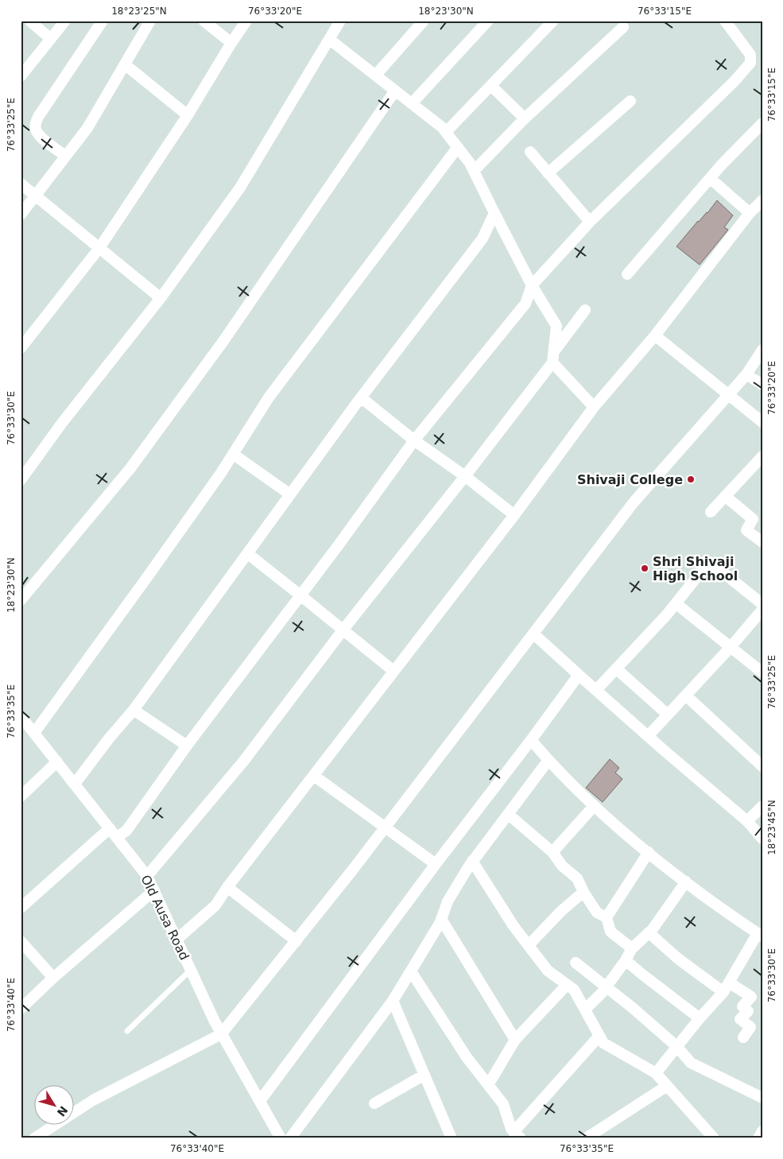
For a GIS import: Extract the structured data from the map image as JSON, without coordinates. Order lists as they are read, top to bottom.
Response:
{
  "streets": {
    "street": ["Old Ausa Road"]
  },
  "places": ["Shivaji College", "Shri Shivaji High School"],
  "north": "bottom right",
  "coordinates": [
    "18°23'25\"N",
    "76°33'20\"E",
    "18°23'30\"N",
    "76°33'15\"E",
    "76°33'25\"E",
    "76°33'30\"E",
    "76°33'35\"E",
    "18°23'45\"N",
    "76°33'40\"E"
  ]
}
